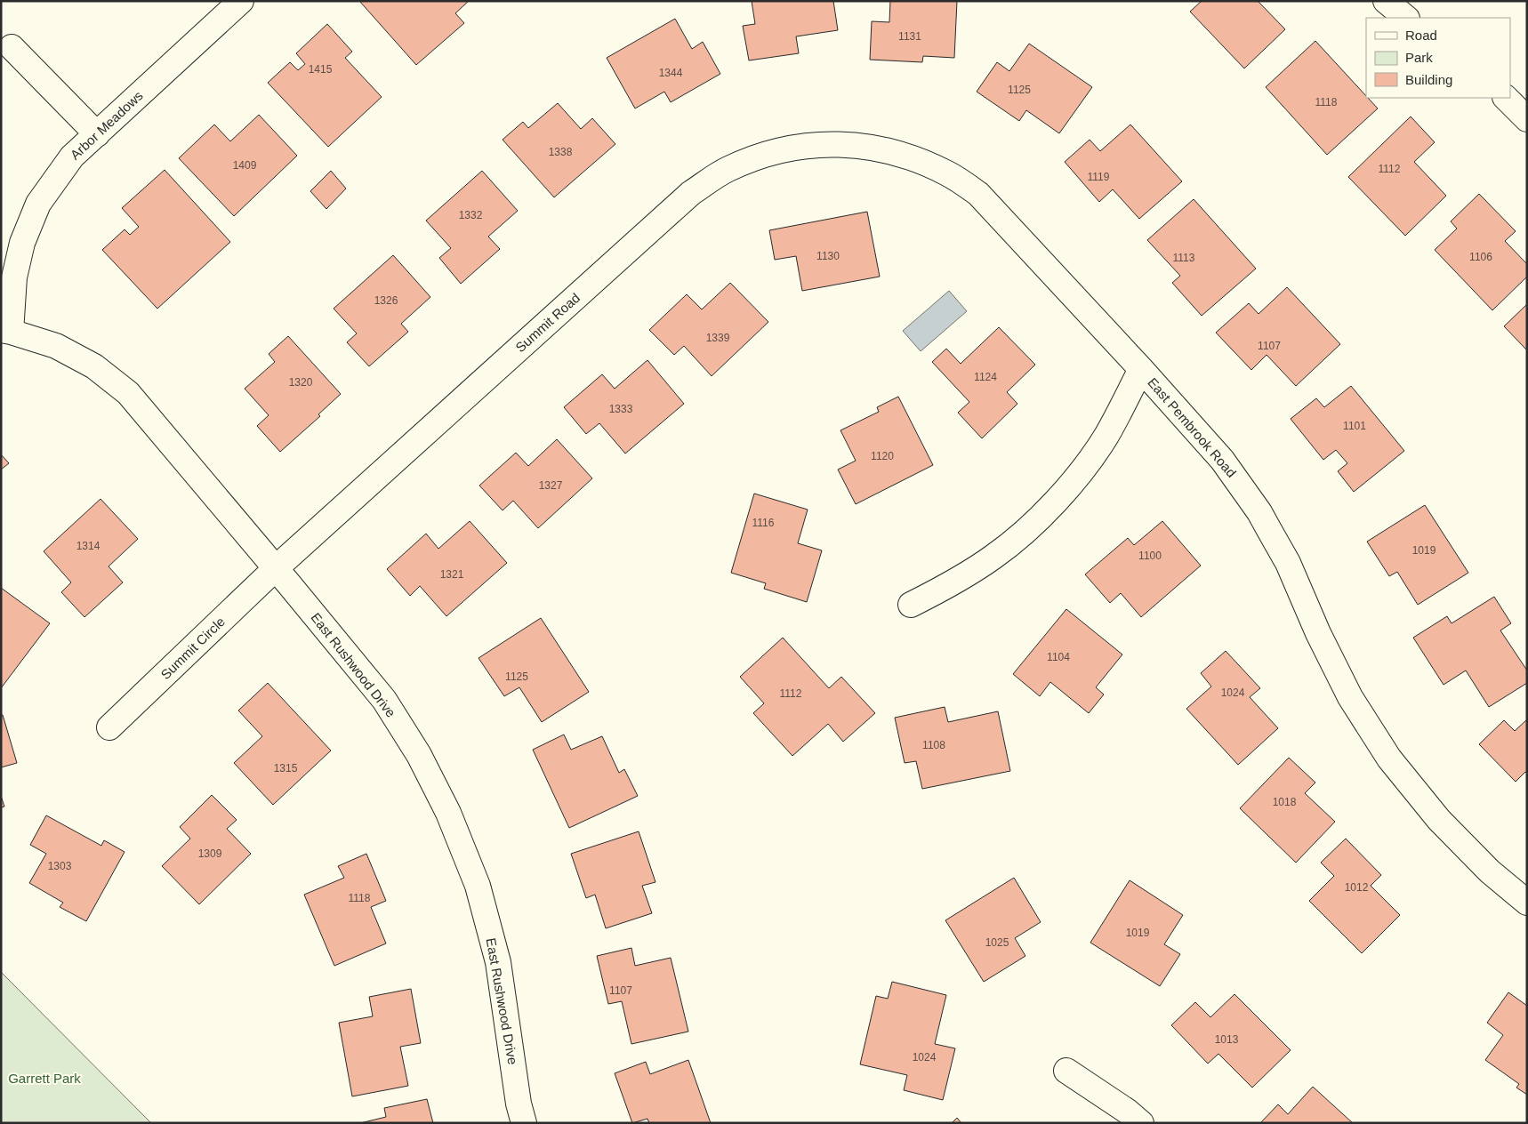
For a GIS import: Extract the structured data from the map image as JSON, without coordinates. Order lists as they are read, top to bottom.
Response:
{
  "streets": {
    "street": [
      "Arbor Meadows",
      "Summit Road",
      "East Pembrook Road",
      "Summit Circle",
      "East Rushwood Drive"
    ]
  },
  "crossings": [
    ["Arbor Meadows", "East Rushwood Drive"],
    ["Summit Road", "East Pembrook Road"],
    ["Summit Road", "Summit Circle"],
    ["Summit Road", "East Rushwood Drive"],
    ["Summit Circle", "East Rushwood Drive"]
  ],
  "parks": ["Garrett Park"],
  "house_numbers": [
    "1131",
    "1415",
    "1344",
    "1125",
    "1118",
    "1338",
    "1409",
    "1112",
    "1119",
    "1332",
    "1130",
    "1106",
    "1113",
    "1326",
    "1339",
    "1107",
    "1124",
    "1320",
    "1333",
    "1101",
    "1120",
    "1327",
    "1116",
    "1314",
    "1019",
    "1100",
    "1321",
    "1104",
    "1125",
    "1024",
    "1112",
    "1108",
    "1315",
    "1018",
    "1309",
    "1303",
    "1012",
    "1118",
    "1019",
    "1025",
    "1107",
    "1013",
    "1024"
  ],
  "legend": ["Road", "Park", "Building"]
}
